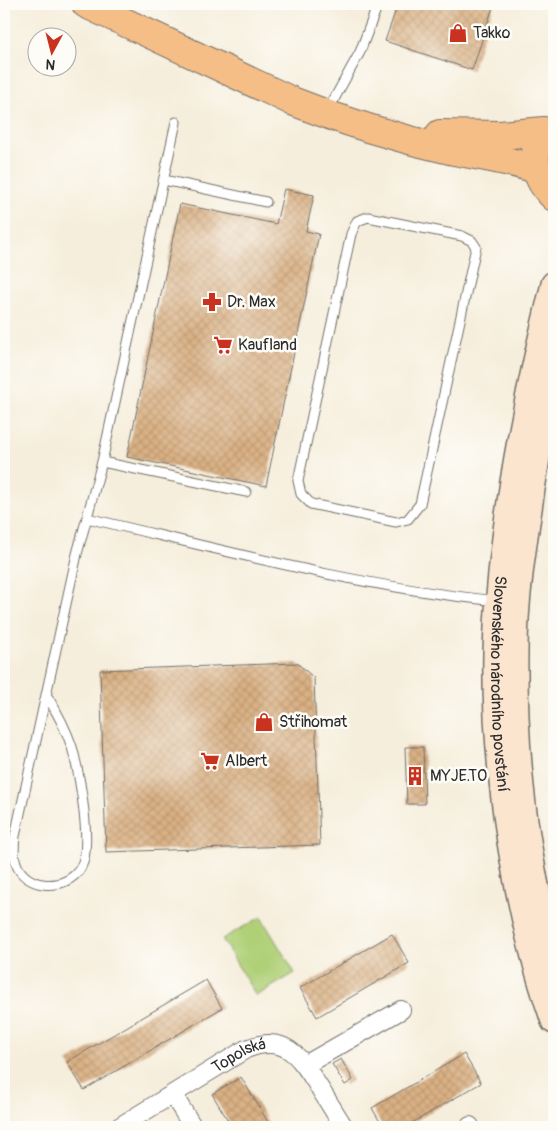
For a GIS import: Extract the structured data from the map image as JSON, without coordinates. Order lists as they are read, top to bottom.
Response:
{
  "streets": {
    "main road": ["Slovenského národního povstání"],
    "street": ["Topolská"]
  },
  "places": {
    "shop": ["Takko", "Střihomat"],
    "pharmacy": ["Dr. Max"],
    "supermarket": ["Kaufland", "Albert"],
    "building": ["MYJE.TO"]
  },
  "north": "bottom"
}
